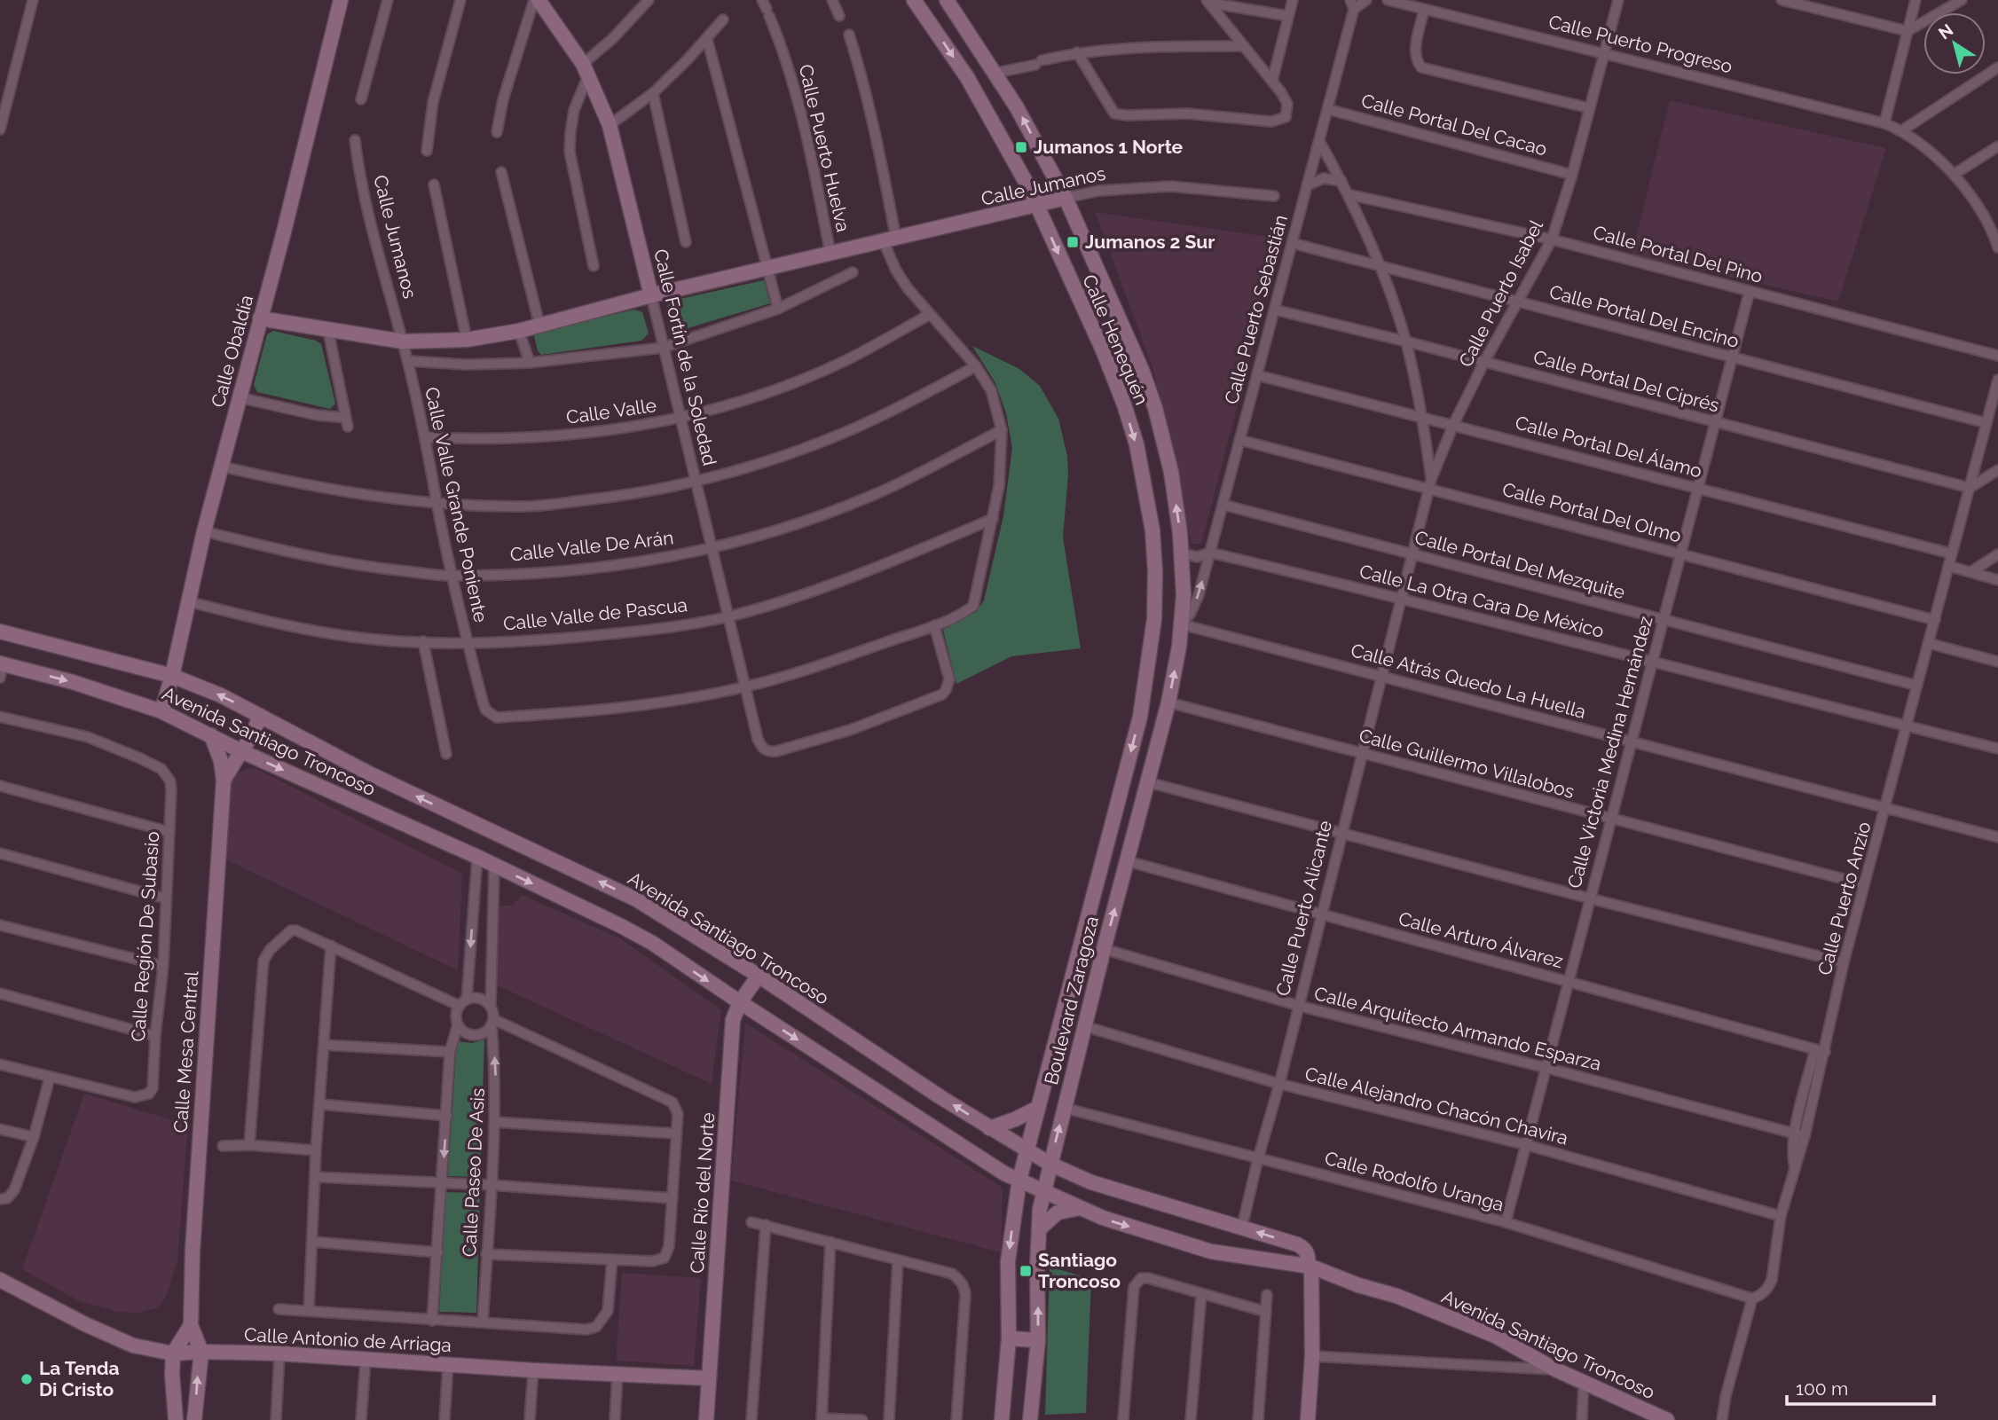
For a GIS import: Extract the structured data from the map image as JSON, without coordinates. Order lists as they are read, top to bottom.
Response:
{
  "streets": {
    "main road": [
      "Calle Jumanos",
      "Calle Henequén",
      "Calle Obaldía",
      "Calle Fortín de la Soledad",
      "Avenida Santiago Troncoso",
      "Boulevard Zaragoza",
      "Calle Mesa Central",
      "Calle Río del Norte",
      "Calle Antonio de Arriaga"
    ],
    "street": [
      "Calle Puerto Progreso",
      "Calle Portal Del Cacao",
      "Calle Puerto Huelva",
      "Calle Portal Del Pino",
      "Calle Puerto Isabel",
      "Calle Puerto Sebastián",
      "Calle Portal Del Encino",
      "Calle Portal Del Ciprés",
      "Calle Valle",
      "Calle Portal Del Álamo",
      "Calle Valle Grande Poniente",
      "Calle Portal Del Olmo",
      "Calle Valle De Arán",
      "Calle Portal Del Mezquite",
      "Calle La Otra Cara De México",
      "Calle Valle de Pascua",
      "Calle Atrás Quedo La Huella",
      "Calle Victoria Medina Hernández",
      "Calle Guillermo Villalobos",
      "Calle Puerto Anzio",
      "Calle Puerto Alicante",
      "Calle Región De Subasio",
      "Calle Arturo Álvarez",
      "Calle Arquitecto Armando Esparza",
      "Calle Alejandro Chacón Chavira",
      "Calle Paseo De Asis",
      "Calle Rodolfo Uranga"
    ]
  },
  "crossings": [
    ["Calle Puerto Progreso", "Calle Puerto Isabel"],
    ["Calle Portal Del Cacao", "Calle Puerto Isabel"],
    ["Calle Portal Del Cacao", "Calle Puerto Sebastián"],
    ["Calle Puerto Huelva", "Calle Jumanos"],
    ["Calle Jumanos", "Calle Henequén"],
    ["Calle Jumanos", "Calle Obaldía"],
    ["Calle Jumanos", "Calle Fortín de la Soledad"],
    ["Calle Jumanos", "Calle Valle Grande Poniente"],
    ["Calle Portal Del Pino", "Calle Puerto Isabel"],
    ["Calle Portal Del Pino", "Calle Victoria Medina Hernández"],
    ["Calle Puerto Isabel", "Calle Portal Del Encino"],
    ["Calle Puerto Isabel", "Calle Portal Del Ciprés"],
    ["Calle Puerto Isabel", "Calle Portal Del Álamo"],
    ["Calle Puerto Isabel", "Calle Portal Del Olmo"],
    ["Calle Puerto Isabel", "Calle Portal Del Mezquite"],
    ["Calle Puerto Isabel", "Calle La Otra Cara De México"],
    ["Calle Puerto Isabel", "Calle Puerto Alicante"],
    ["Calle Puerto Sebastián", "Calle Portal Del Encino"],
    ["Calle Puerto Sebastián", "Calle Portal Del Ciprés"],
    ["Calle Puerto Sebastián", "Calle Portal Del Álamo"],
    ["Calle Puerto Sebastián", "Calle Portal Del Olmo"],
    ["Calle Puerto Sebastián", "Calle Portal Del Mezquite"],
    ["Calle Puerto Sebastián", "Calle La Otra Cara De México"],
    ["Calle Puerto Sebastián", "Calle Atrás Quedo La Huella"],
    ["Calle Puerto Sebastián", "Boulevard Zaragoza"],
    ["Calle Portal Del Encino", "Calle Victoria Medina Hernández"],
    ["Calle Portal Del Encino", "Calle Puerto Anzio"],
    ["Calle Henequén", "Calle La Otra Cara De México"],
    ["Calle Henequén", "Boulevard Zaragoza"],
    ["Calle Obaldía", "Calle Valle De Arán"],
    ["Calle Obaldía", "Calle Valle de Pascua"],
    ["Calle Obaldía", "Avenida Santiago Troncoso"],
    ["Calle Fortín de la Soledad", "Calle Valle"],
    ["Calle Fortín de la Soledad", "Calle Valle Grande Poniente"],
    ["Calle Fortín de la Soledad", "Calle Valle De Arán"],
    ["Calle Fortín de la Soledad", "Calle Valle de Pascua"],
    ["Calle Portal Del Ciprés", "Calle Victoria Medina Hernández"],
    ["Calle Portal Del Ciprés", "Calle Puerto Anzio"],
    ["Calle Valle", "Calle Valle Grande Poniente"],
    ["Calle Portal Del Álamo", "Calle Victoria Medina Hernández"],
    ["Calle Portal Del Álamo", "Calle Puerto Anzio"],
    ["Calle Valle Grande Poniente", "Calle Valle De Arán"],
    ["Calle Valle Grande Poniente", "Calle Valle de Pascua"],
    ["Calle Portal Del Olmo", "Calle Victoria Medina Hernández"],
    ["Calle Portal Del Olmo", "Calle Puerto Anzio"],
    ["Calle Portal Del Mezquite", "Calle Victoria Medina Hernández"],
    ["Calle Portal Del Mezquite", "Calle Puerto Anzio"],
    ["Calle La Otra Cara De México", "Calle Victoria Medina Hernández"],
    ["Calle La Otra Cara De México", "Calle Puerto Anzio"],
    ["Calle La Otra Cara De México", "Calle Puerto Alicante"],
    ["Calle Atrás Quedo La Huella", "Calle Victoria Medina Hernández"],
    ["Calle Atrás Quedo La Huella", "Calle Puerto Anzio"],
    ["Calle Atrás Quedo La Huella", "Calle Puerto Alicante"],
    ["Calle Atrás Quedo La Huella", "Boulevard Zaragoza"],
    ["Avenida Santiago Troncoso", "Calle Puerto Alicante"],
    ["Avenida Santiago Troncoso", "Boulevard Zaragoza"],
    ["Avenida Santiago Troncoso", "Calle Río del Norte"],
    ["Calle Victoria Medina Hernández", "Calle Guillermo Villalobos"],
    ["Calle Victoria Medina Hernández", "Calle Arturo Álvarez"],
    ["Calle Victoria Medina Hernández", "Calle Arquitecto Armando Esparza"],
    ["Calle Victoria Medina Hernández", "Calle Alejandro Chacón Chavira"],
    ["Calle Victoria Medina Hernández", "Calle Rodolfo Uranga"],
    ["Calle Guillermo Villalobos", "Calle Puerto Anzio"],
    ["Calle Guillermo Villalobos", "Calle Puerto Alicante"],
    ["Calle Guillermo Villalobos", "Boulevard Zaragoza"],
    ["Calle Puerto Anzio", "Calle Arturo Álvarez"],
    ["Calle Puerto Anzio", "Calle Arquitecto Armando Esparza"],
    ["Calle Puerto Alicante", "Calle Arturo Álvarez"],
    ["Calle Puerto Alicante", "Calle Arquitecto Armando Esparza"],
    ["Calle Puerto Alicante", "Calle Alejandro Chacón Chavira"],
    ["Calle Puerto Alicante", "Calle Rodolfo Uranga"],
    ["Calle Arturo Álvarez", "Boulevard Zaragoza"],
    ["Boulevard Zaragoza", "Calle Arquitecto Armando Esparza"],
    ["Boulevard Zaragoza", "Calle Alejandro Chacón Chavira"],
    ["Boulevard Zaragoza", "Calle Rodolfo Uranga"],
    ["Calle Mesa Central", "Calle Antonio de Arriaga"],
    ["Calle Río del Norte", "Calle Antonio de Arriaga"]
  ],
  "places": {
    "transit": ["Jumanos 1 Norte", "Jumanos 2 Sur", "Santiago Troncoso"],
    "other": ["La Tenda Di Cristo"]
  },
  "scale_bar": "100 m",
  "north": "top left"
}
